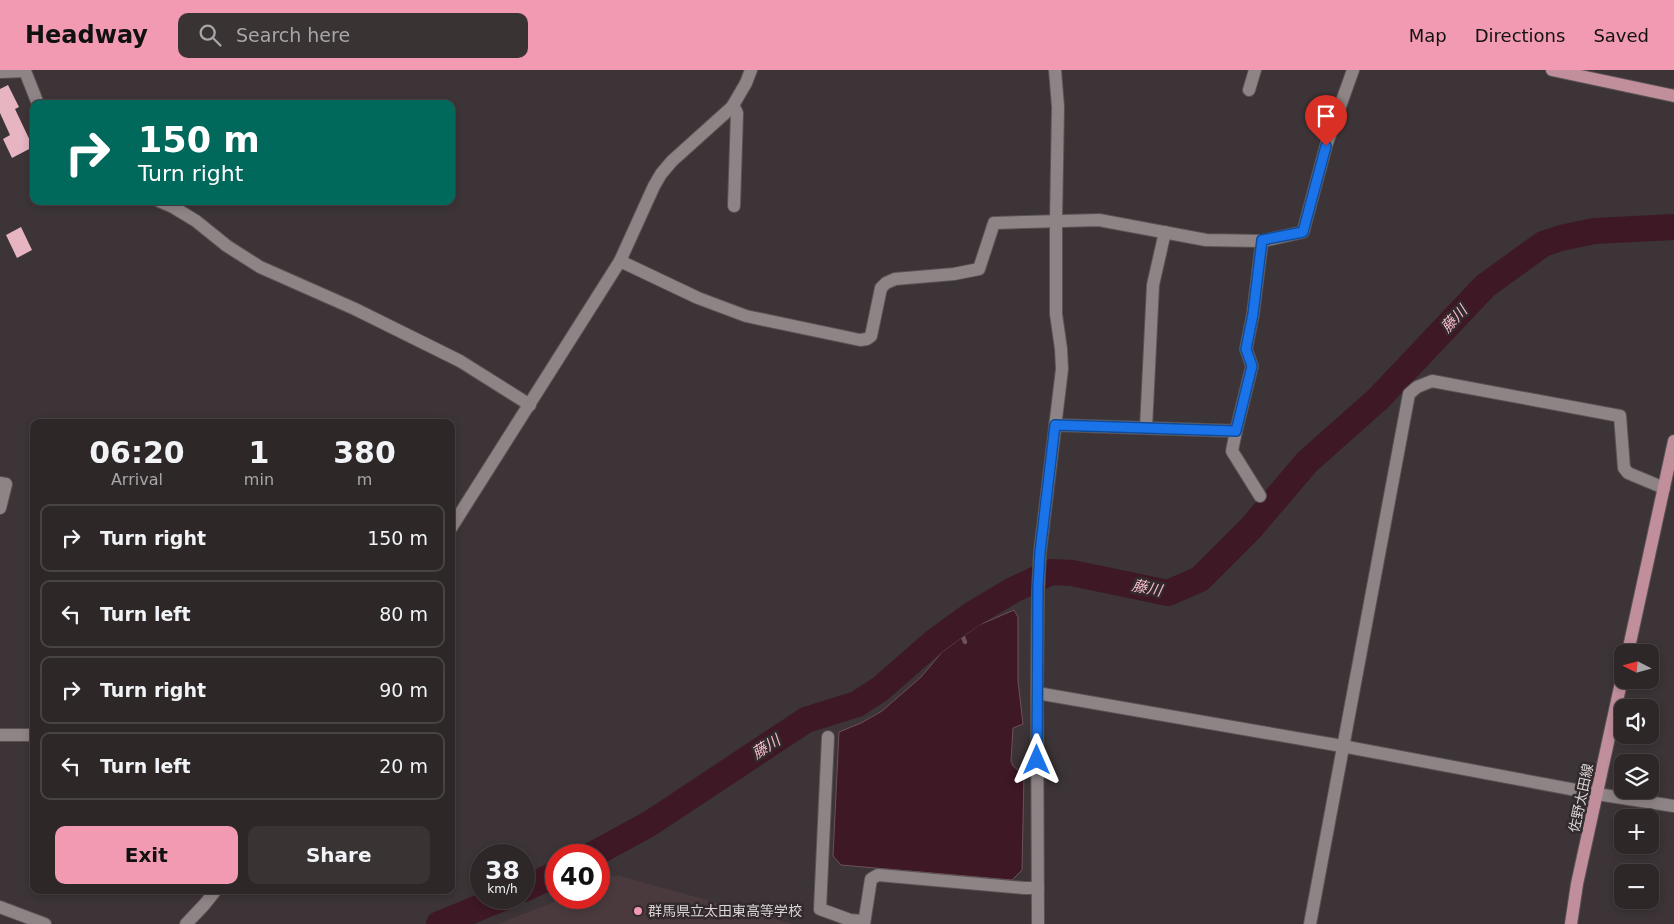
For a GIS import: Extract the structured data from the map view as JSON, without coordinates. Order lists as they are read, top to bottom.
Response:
{
  "streets": {
    "main road": ["佐野太田線"]
  },
  "water": ["藤川"],
  "places": ["群馬県立太田東高等学校"],
  "north": "left",
  "page": {
    "header": "Headway",
    "search": "Search here",
    "nav": ["Map", "Directions", "Saved"],
    "turn": ["150 m", "Turn right"],
    "eta": [
      "06:20",
      "Arrival",
      "1",
      "min",
      "380",
      "m"
    ],
    "list": [
      {
        "name": "Turn right",
        "value": "150 m"
      },
      {
        "name": "Turn left",
        "value": "80 m"
      },
      {
        "name": "Turn right",
        "value": "90 m"
      },
      {
        "name": "Turn left",
        "value": "20 m"
      }
    ],
    "map_buttons": ["+", "−"],
    "buttons": ["Exit", "Share"],
    "speed": "38 km/h",
    "limit": "40"
  }
}
